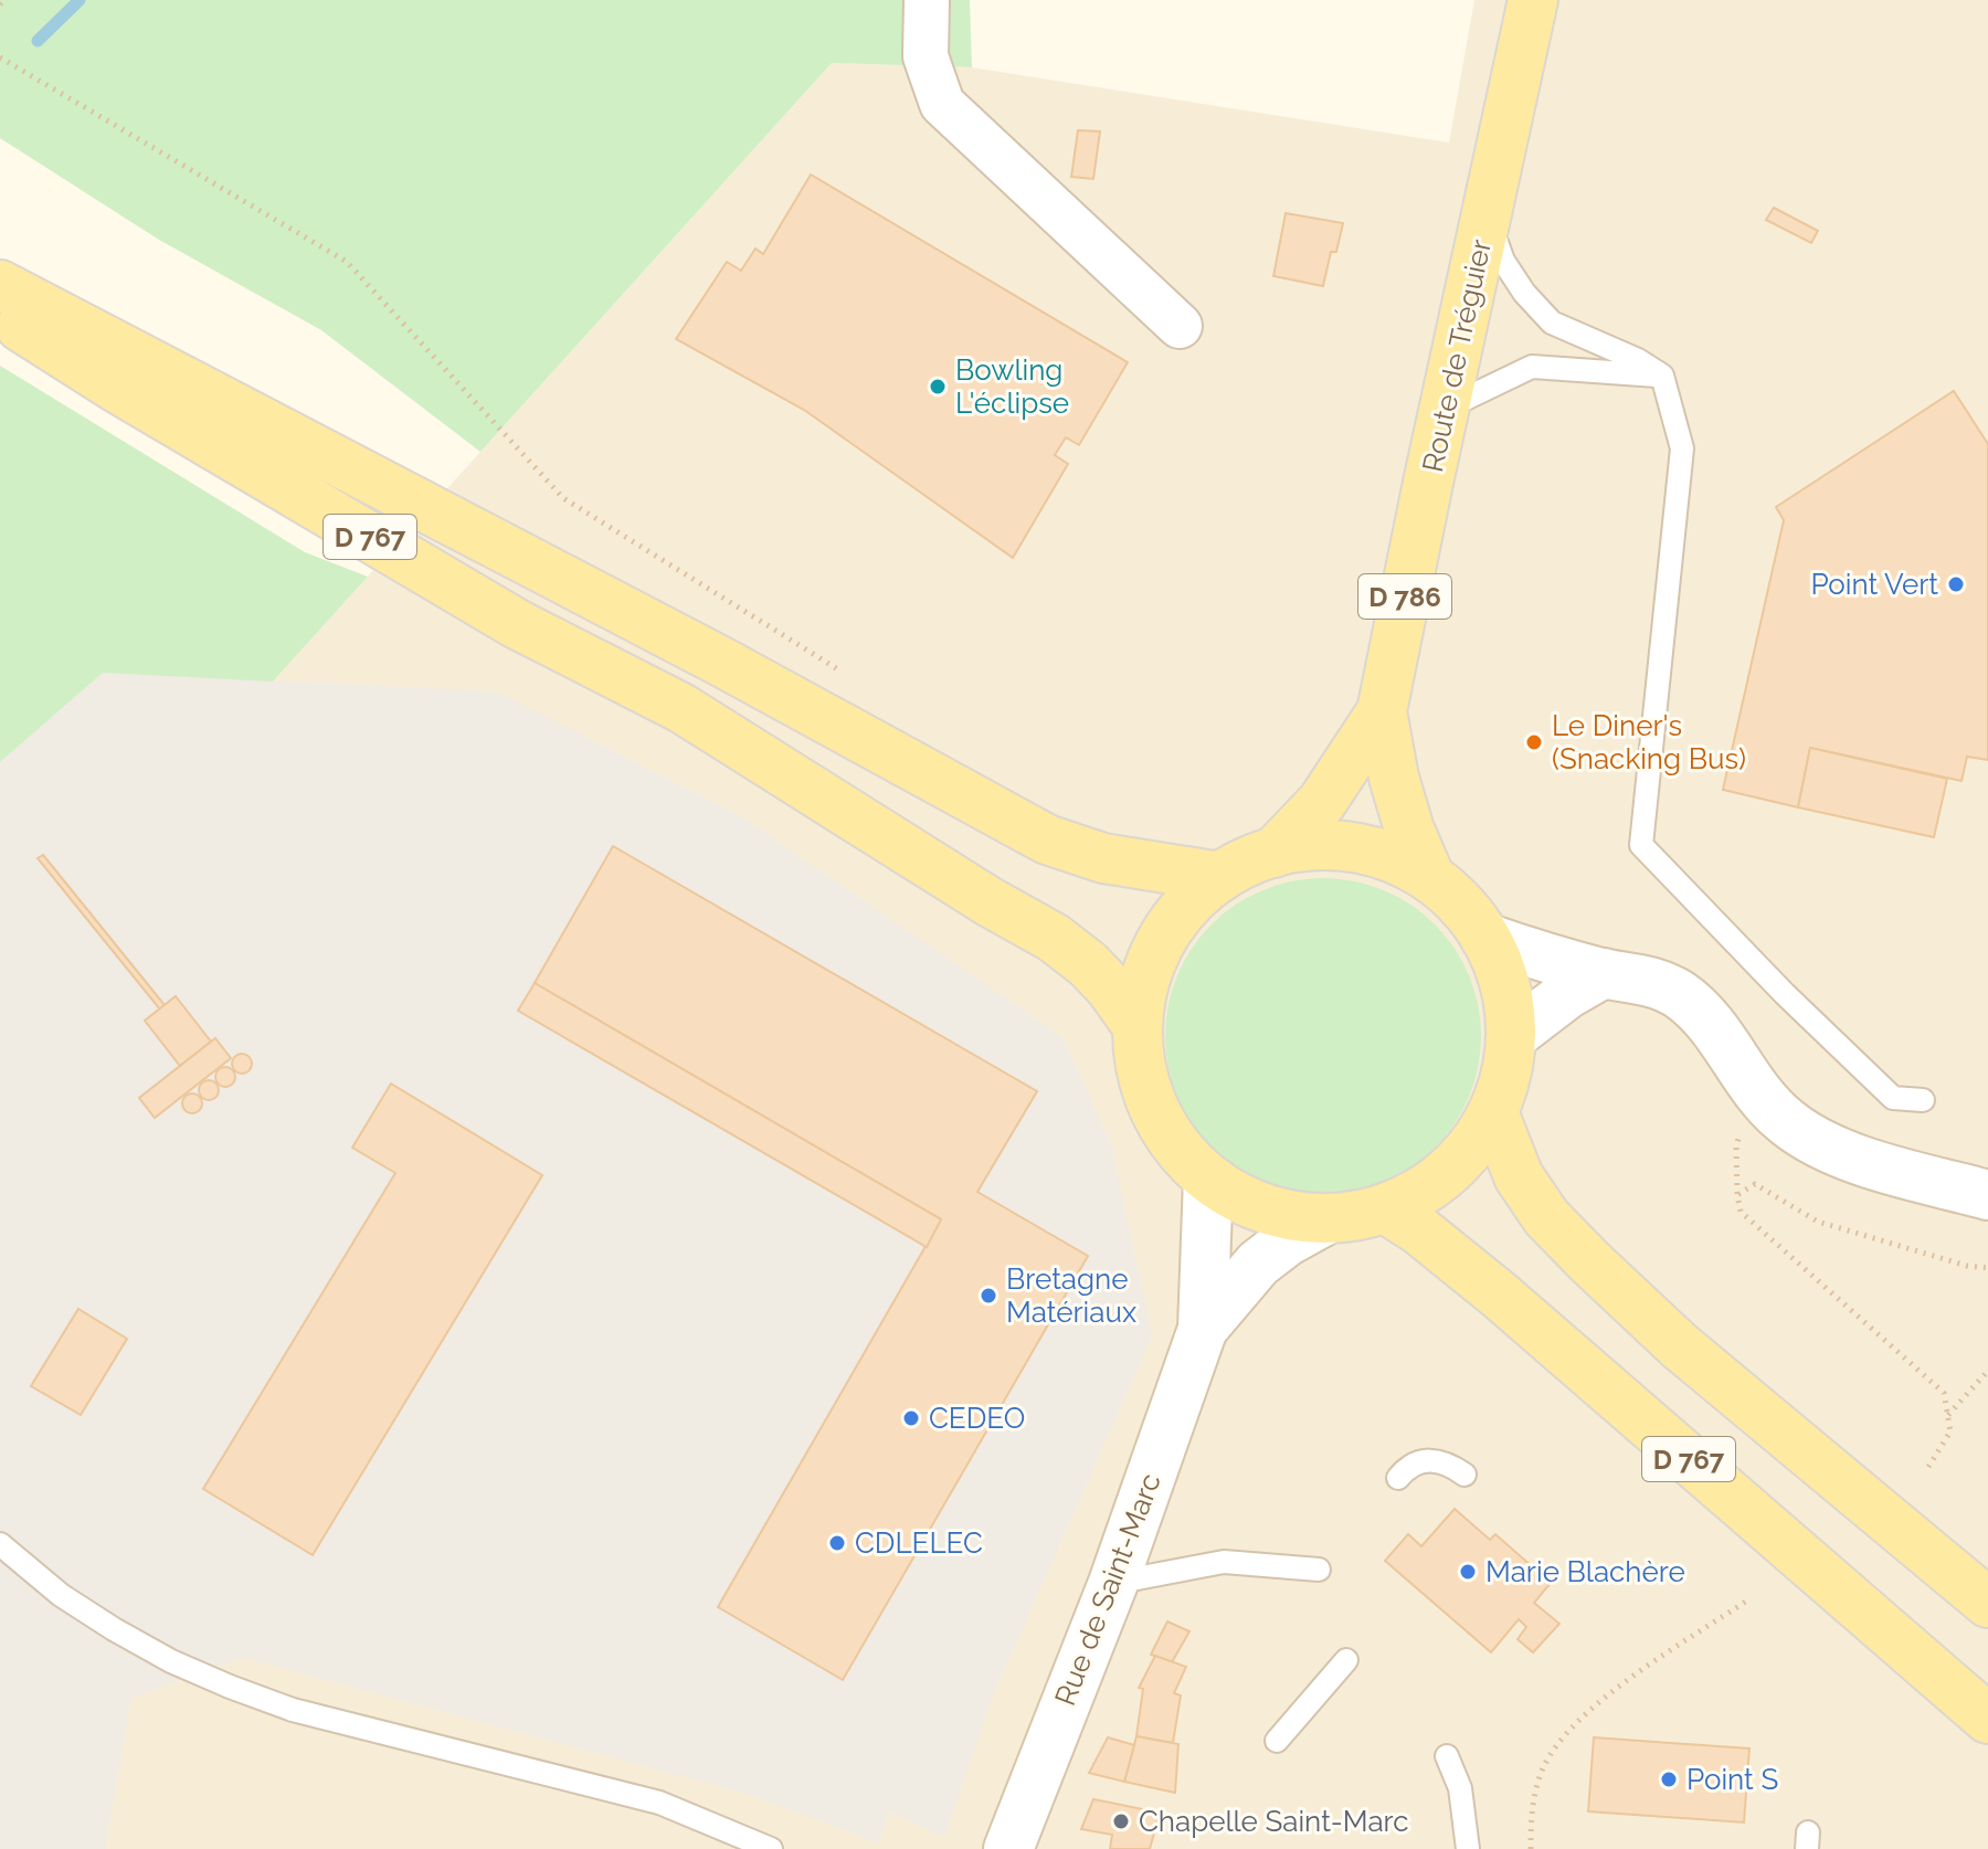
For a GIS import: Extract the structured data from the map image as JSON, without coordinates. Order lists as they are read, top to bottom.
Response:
{
  "streets": {
    "main road": [
      "Route de Tréguier",
      "D 767",
      "D 786",
      "Rue de Saint-Marc"
    ]
  },
  "crossings": [
    ["Route de Tréguier", "D 786"]
  ],
  "places": [
    "Bowling L'éclipse",
    "Point Vert",
    "Le Diner's (Snacking Bus)",
    "Bretagne Matériaux",
    "CEDEO",
    "CDLELEC",
    "Marie Blachère",
    "Point S",
    "Chapelle Saint-Marc"
  ]
}
